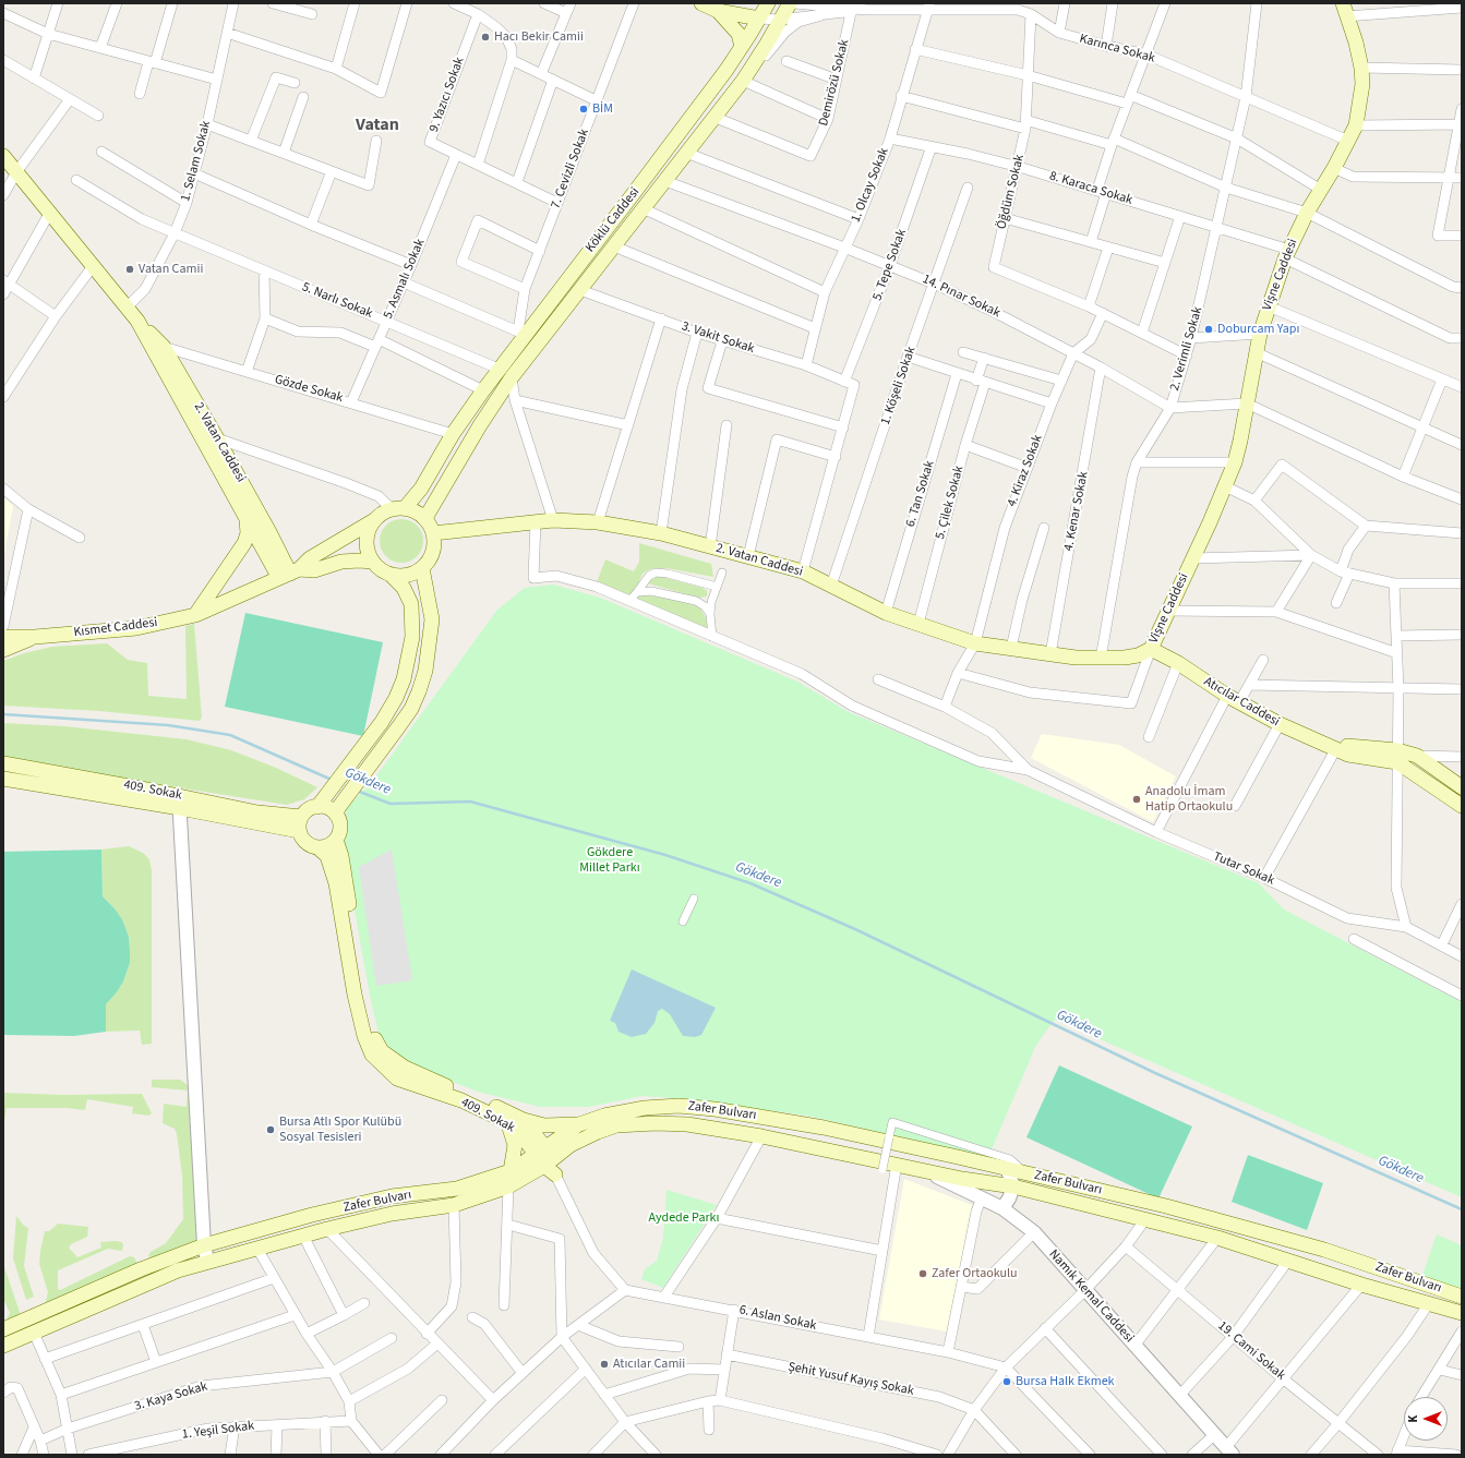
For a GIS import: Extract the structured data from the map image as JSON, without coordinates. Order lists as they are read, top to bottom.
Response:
{
  "streets": {
    "main road": [
      "Köklü Caddesi",
      "Vişne Caddesi",
      "2. Vatan Caddesi",
      "Kısmet Caddesi",
      "Atıcılar Caddesi",
      "409. Sokak",
      "Zafer Bulvarı"
    ],
    "street": [
      "Karınca Sokak",
      "Demirözü Sokak",
      "9. Yazıcı Sokak",
      "1. Selam Sokak",
      "7. Cevizli Sokak",
      "1. Olcay Sokak",
      "8. Karaca Sokak",
      "Öğdüm Sokak",
      "5. Tepe Sokak",
      "5. Asmalı Sokak",
      "14. Pınar Sokak",
      "5. Narlı Sokak",
      "3. Vakit Sokak",
      "2. Verimli Sokak",
      "1. Köşeli Sokak",
      "Gözde Sokak",
      "4. Kiraz Sokak",
      "6. Tan Sokak",
      "5. Çilek Sokak",
      "4. Kenar Sokak",
      "Tutar Sokak",
      "Namık Kemal Caddesi",
      "6. Aslan Sokak",
      "19. Cami Sokak",
      "Şehit Yusuf Kayış Sokak",
      "3. Kaya Sokak",
      "1. Yeşil Sokak"
    ]
  },
  "crossings": [
    ["Karınca Sokak", "Demirözü Sokak"],
    ["Karınca Sokak", "1. Olcay Sokak"],
    ["Karınca Sokak", "Öğdüm Sokak"],
    ["Karınca Sokak", "Vişne Caddesi"],
    ["Karınca Sokak", "2. Verimli Sokak"],
    ["Demirözü Sokak", "Köklü Caddesi"],
    ["9. Yazıcı Sokak", "7. Cevizli Sokak"],
    ["9. Yazıcı Sokak", "5. Asmalı Sokak"],
    ["1. Selam Sokak", "5. Narlı Sokak"],
    ["1. Selam Sokak", "2. Vatan Caddesi"],
    ["7. Cevizli Sokak", "Köklü Caddesi"],
    ["1. Olcay Sokak", "8. Karaca Sokak"],
    ["1. Olcay Sokak", "14. Pınar Sokak"],
    ["1. Olcay Sokak", "3. Vakit Sokak"],
    ["8. Karaca Sokak", "Öğdüm Sokak"],
    ["8. Karaca Sokak", "5. Tepe Sokak"],
    ["8. Karaca Sokak", "Vişne Caddesi"],
    ["8. Karaca Sokak", "2. Verimli Sokak"],
    ["Öğdüm Sokak", "2. Verimli Sokak"],
    ["Öğdüm Sokak", "4. Kiraz Sokak"],
    ["Köklü Caddesi", "14. Pınar Sokak"],
    ["Köklü Caddesi", "5. Narlı Sokak"],
    ["Köklü Caddesi", "3. Vakit Sokak"],
    ["Köklü Caddesi", "Gözde Sokak"],
    ["Köklü Caddesi", "2. Vatan Caddesi"],
    ["5. Tepe Sokak", "14. Pınar Sokak"],
    ["5. Tepe Sokak", "3. Vakit Sokak"],
    ["5. Tepe Sokak", "2. Vatan Caddesi"],
    ["Vişne Caddesi", "2. Vatan Caddesi"],
    ["Vişne Caddesi", "Atıcılar Caddesi"],
    ["5. Asmalı Sokak", "5. Narlı Sokak"],
    ["5. Asmalı Sokak", "Gözde Sokak"],
    ["14. Pınar Sokak", "2. Verimli Sokak"],
    ["14. Pınar Sokak", "1. Köşeli Sokak"],
    ["14. Pınar Sokak", "4. Kiraz Sokak"],
    ["14. Pınar Sokak", "4. Kenar Sokak"],
    ["2. Verimli Sokak", "2. Vatan Caddesi"],
    ["1. Köşeli Sokak", "2. Vatan Caddesi"],
    ["Gözde Sokak", "2. Vatan Caddesi"],
    ["2. Vatan Caddesi", "4. Kiraz Sokak"],
    ["2. Vatan Caddesi", "6. Tan Sokak"],
    ["2. Vatan Caddesi", "5. Çilek Sokak"],
    ["2. Vatan Caddesi", "4. Kenar Sokak"],
    ["2. Vatan Caddesi", "Kısmet Caddesi"],
    ["2. Vatan Caddesi", "Atıcılar Caddesi"],
    ["409. Sokak", "Zafer Bulvarı"],
    ["Zafer Bulvarı", "Namık Kemal Caddesi"]
  ],
  "districts": ["Vatan"],
  "water": ["Gökdere"],
  "parks": ["Gökdere Millet Parkı", "Aydede Parkı"],
  "places": [
    "Hacı Bekir Camii",
    "BİM",
    "Vatan Camii",
    "Doburcam Yapı",
    "Anadolu İmam Hatip Ortaokulu",
    "Bursa Atlı Spor Kulübü Sosyal Tesisleri",
    "Zafer Ortaokulu",
    "Atıcılar Camii",
    "Bursa Halk Ekmek"
  ],
  "north": "left"
}
